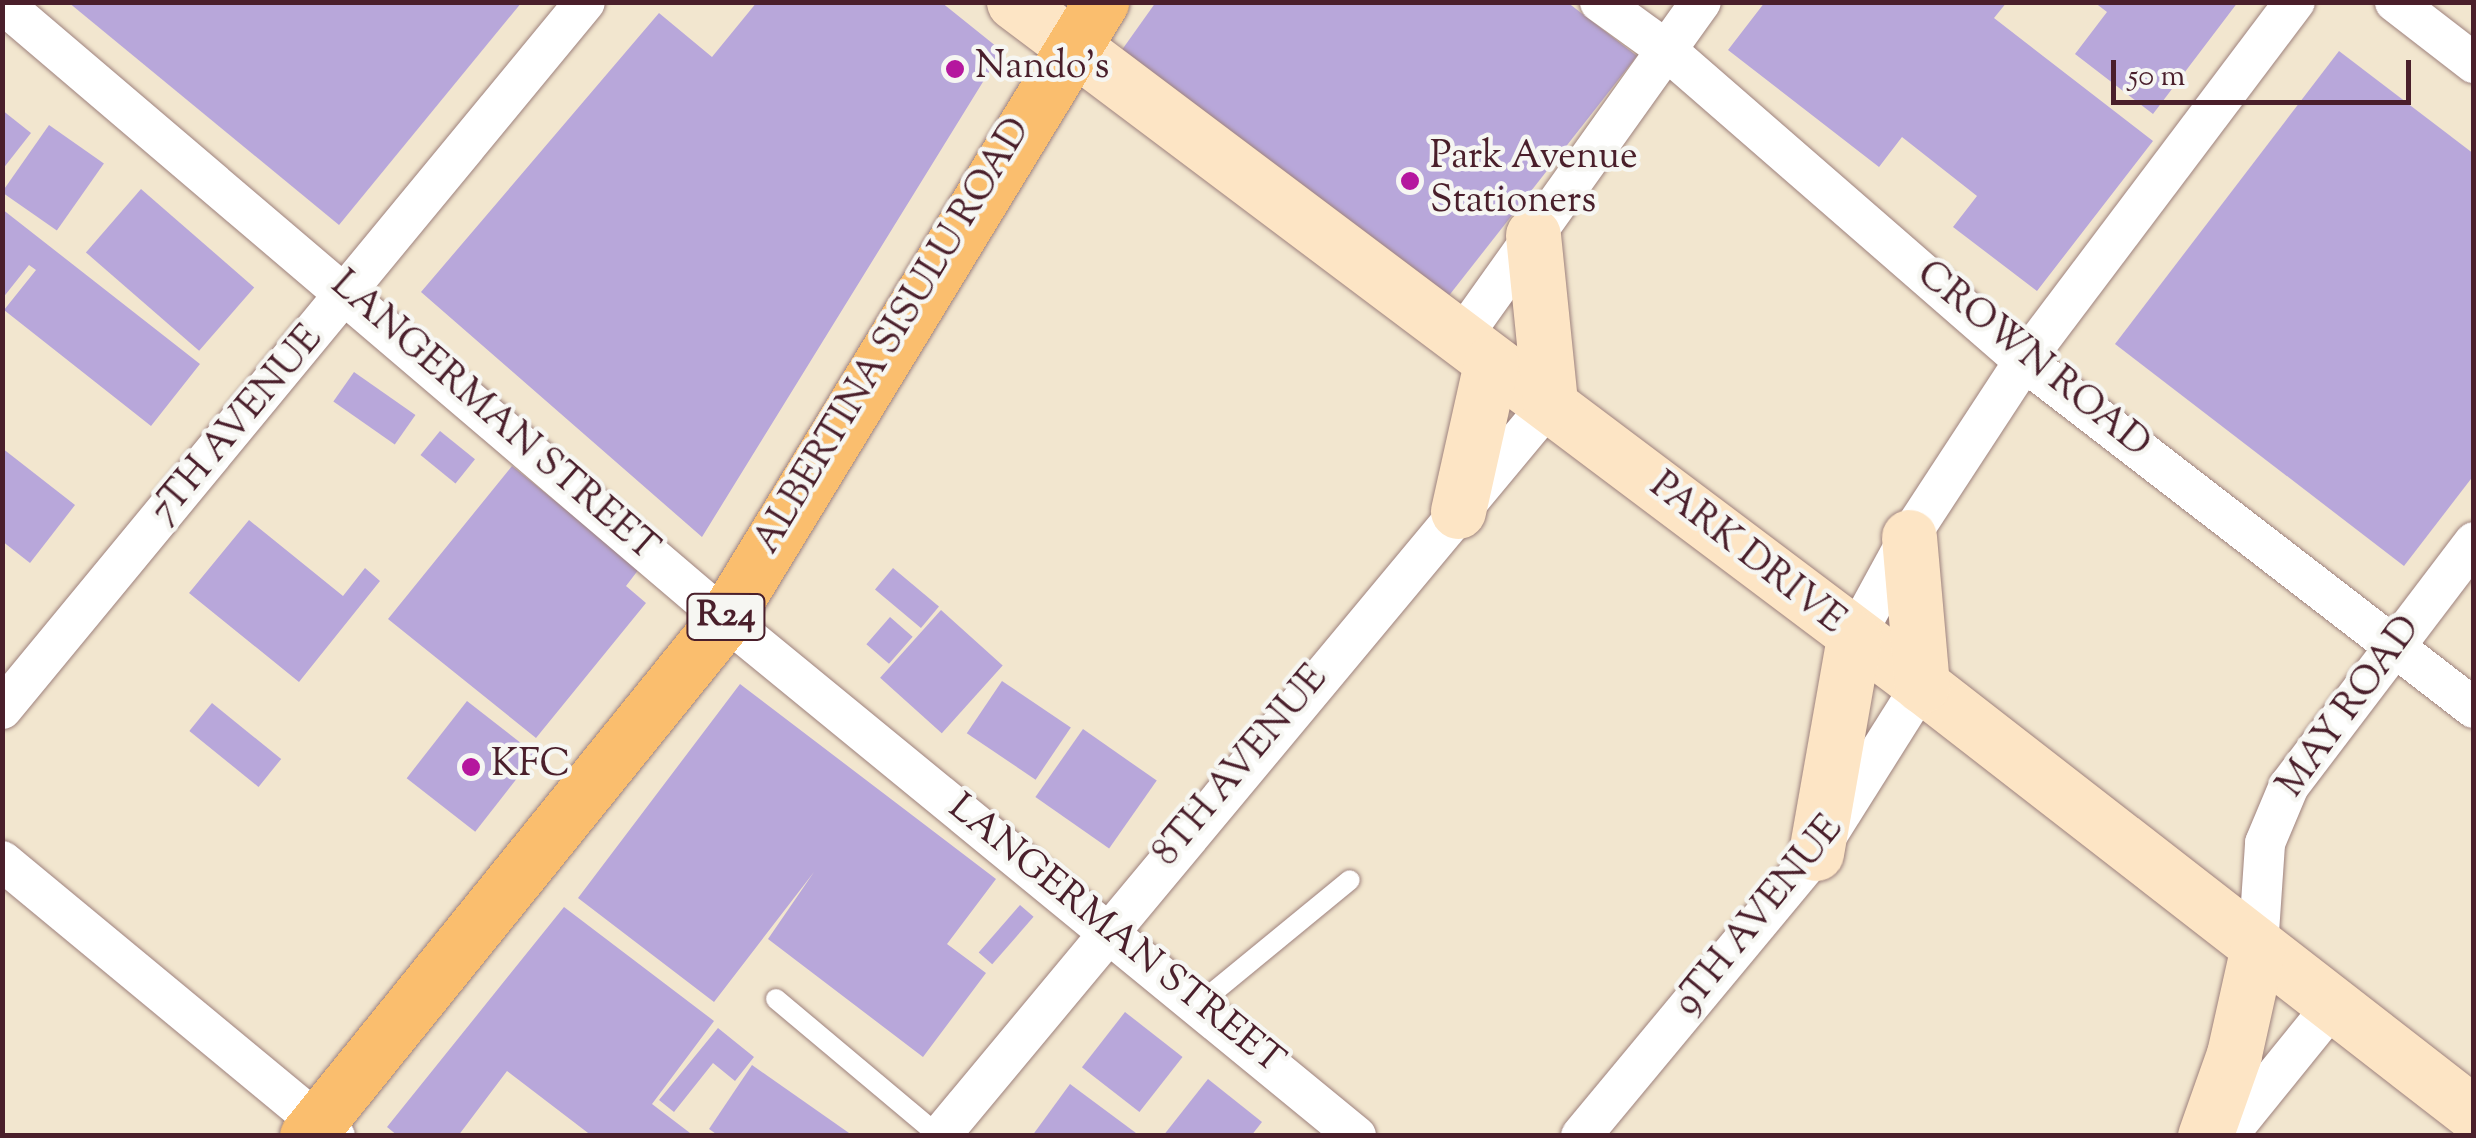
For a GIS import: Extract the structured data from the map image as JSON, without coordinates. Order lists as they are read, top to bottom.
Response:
{
  "streets": {
    "main road": ["ALBERTINA SISULU ROAD", "R24"],
    "street": [
      "CROWN ROAD",
      "LANGERMAN STREET",
      "7TH AVENUE",
      "PARK DRIVE",
      "MAY ROAD",
      "8TH AVENUE",
      "9TH AVENUE"
    ]
  },
  "crossings": [
    ["ALBERTINA SISULU ROAD", "LANGERMAN STREET"],
    ["ALBERTINA SISULU ROAD", "PARK DRIVE"],
    ["CROWN ROAD", "MAY ROAD"],
    ["LANGERMAN STREET", "7TH AVENUE"],
    ["LANGERMAN STREET", "8TH AVENUE"],
    ["PARK DRIVE", "MAY ROAD"],
    ["PARK DRIVE", "8TH AVENUE"],
    ["PARK DRIVE", "9TH AVENUE"]
  ],
  "places": ["Nando's", "Park Avenue Stationers", "KFC"],
  "scale_bar": "50 m"
}
